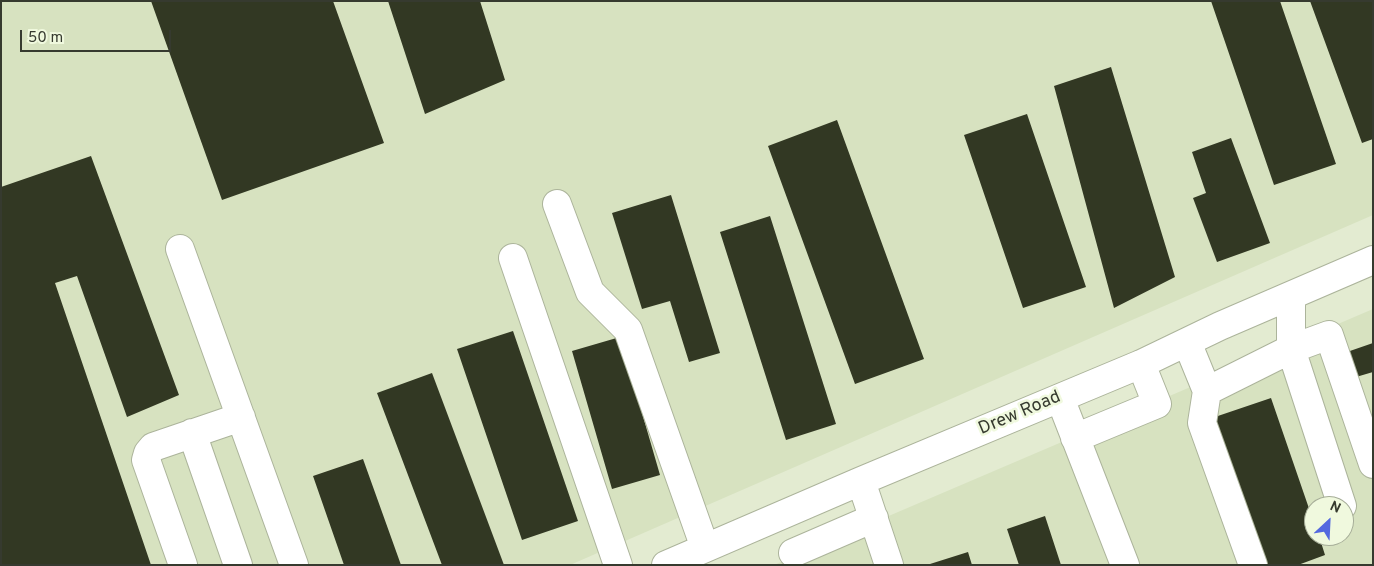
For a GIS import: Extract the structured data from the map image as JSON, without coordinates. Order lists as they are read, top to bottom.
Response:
{
  "streets": {
    "street": ["Drew Road"]
  },
  "scale_bar": "50 m",
  "north": "top right"
}
